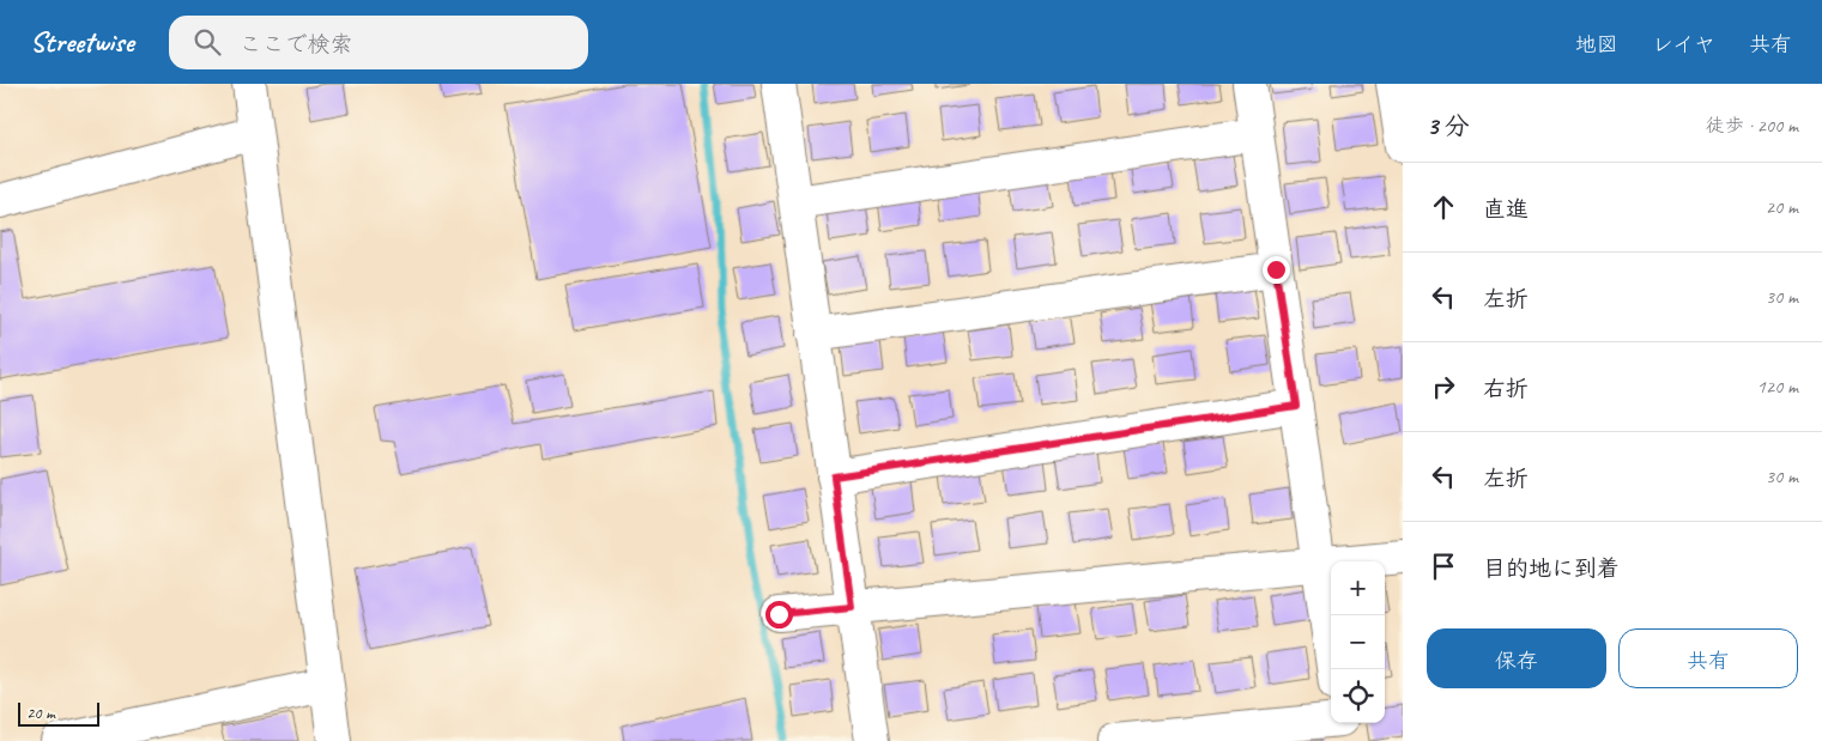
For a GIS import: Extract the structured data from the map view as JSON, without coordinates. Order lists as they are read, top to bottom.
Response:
{
  "scale_bar": "20 m",
  "page": {
    "header": "Streetwise",
    "search": "ここで検索",
    "nav": ["地図", "レイヤ", "共有"],
    "heading": ["3 分", "徒歩 · 200 m"],
    "list": [
      ["直進", "20 m"],
      ["左折", "30 m"],
      ["右折", "120 m"],
      ["左折", "30 m"],
      "目的地に到着"
    ],
    "map_buttons": ["+", "−"],
    "buttons": ["保存", "共有"],
    "scale": "20 m"
  }
}
